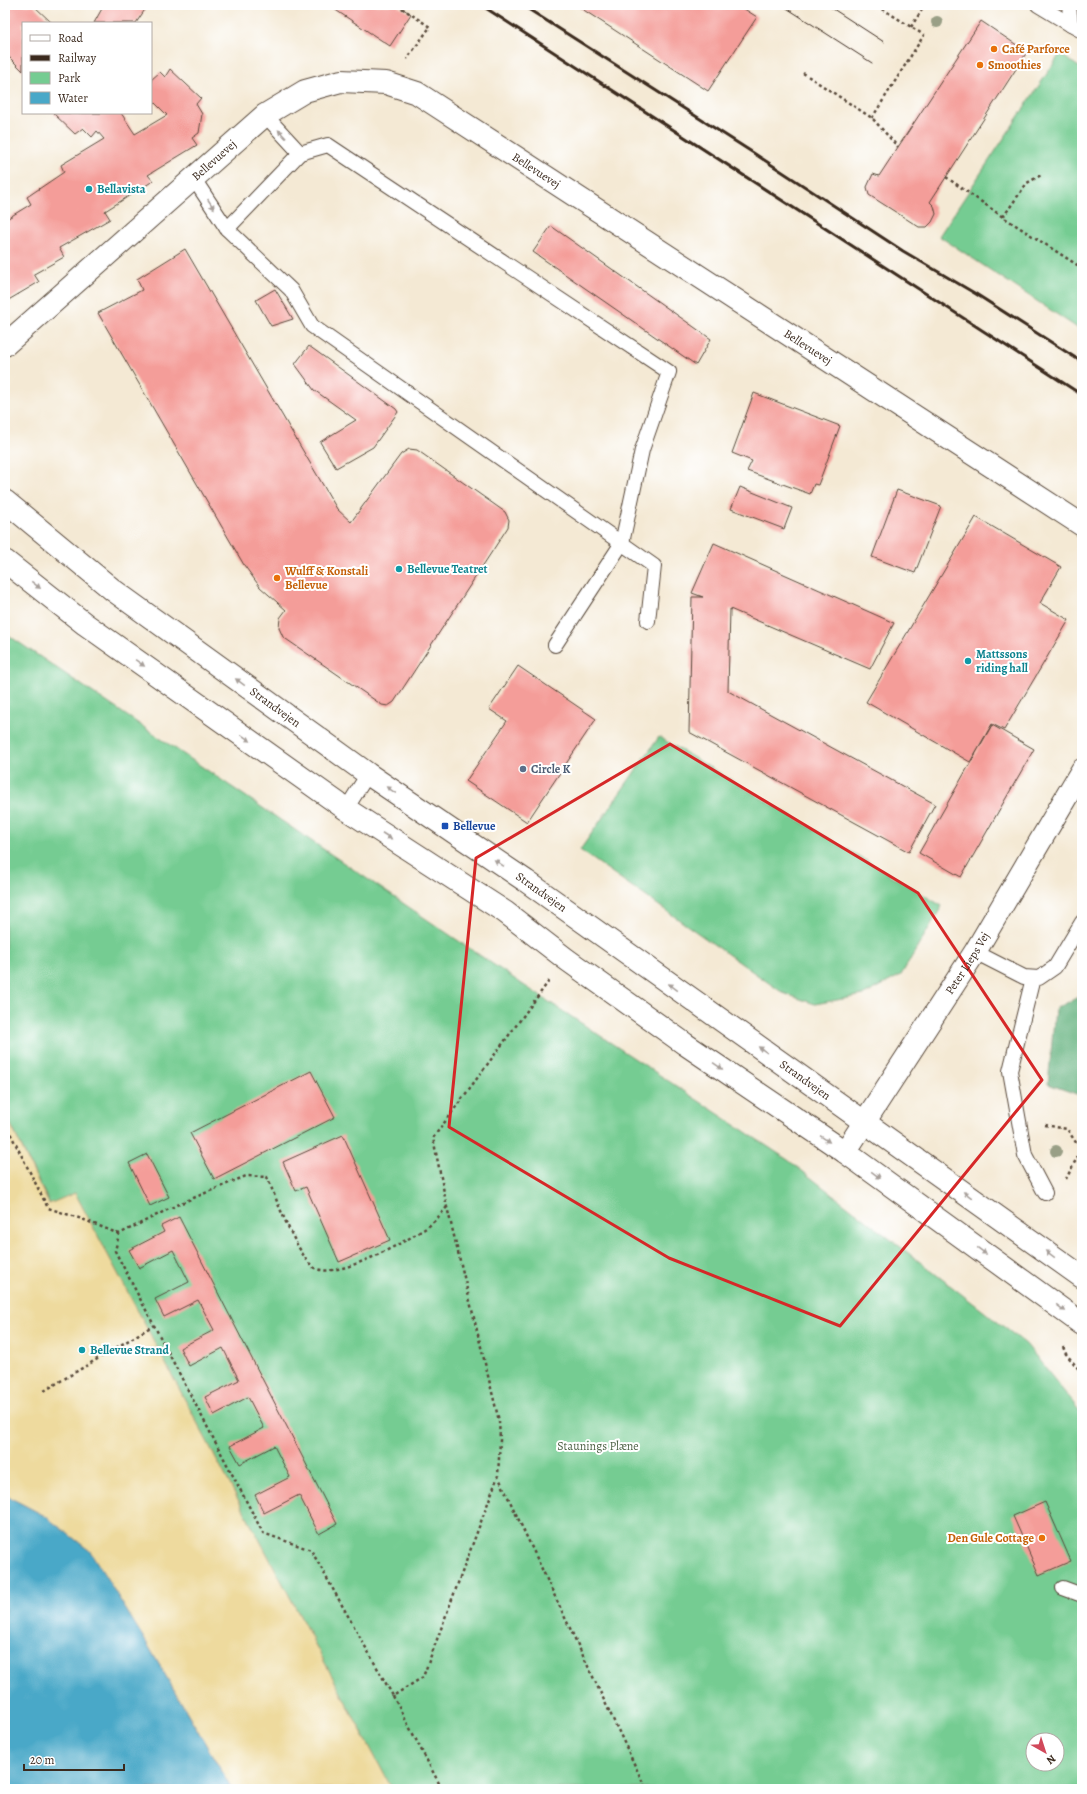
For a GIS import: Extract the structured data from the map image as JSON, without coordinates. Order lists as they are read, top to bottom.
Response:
{
  "streets": {
    "main road": ["Bellevuevej", "Strandvejen", "Peter Lieps Vej"]
  },
  "crossings": [
    ["Strandvejen", "Peter Lieps Vej"]
  ],
  "parks": ["Staunings Plæne"],
  "places": {
    "other": [
      "Café Parforce",
      "Smoothies",
      "Bellavista",
      "Bellevue Teatret",
      "Wulff & Konstali Bellevue",
      "Mattssons riding hall",
      "Circle K",
      "Bellevue Strand",
      "Den Gule Cottage"
    ],
    "transit": ["Bellevue"]
  },
  "legend": [
    "Road",
    "Railway",
    "Park",
    "Water"
  ],
  "scale_bar": "20 m",
  "north": "bottom right"
}
